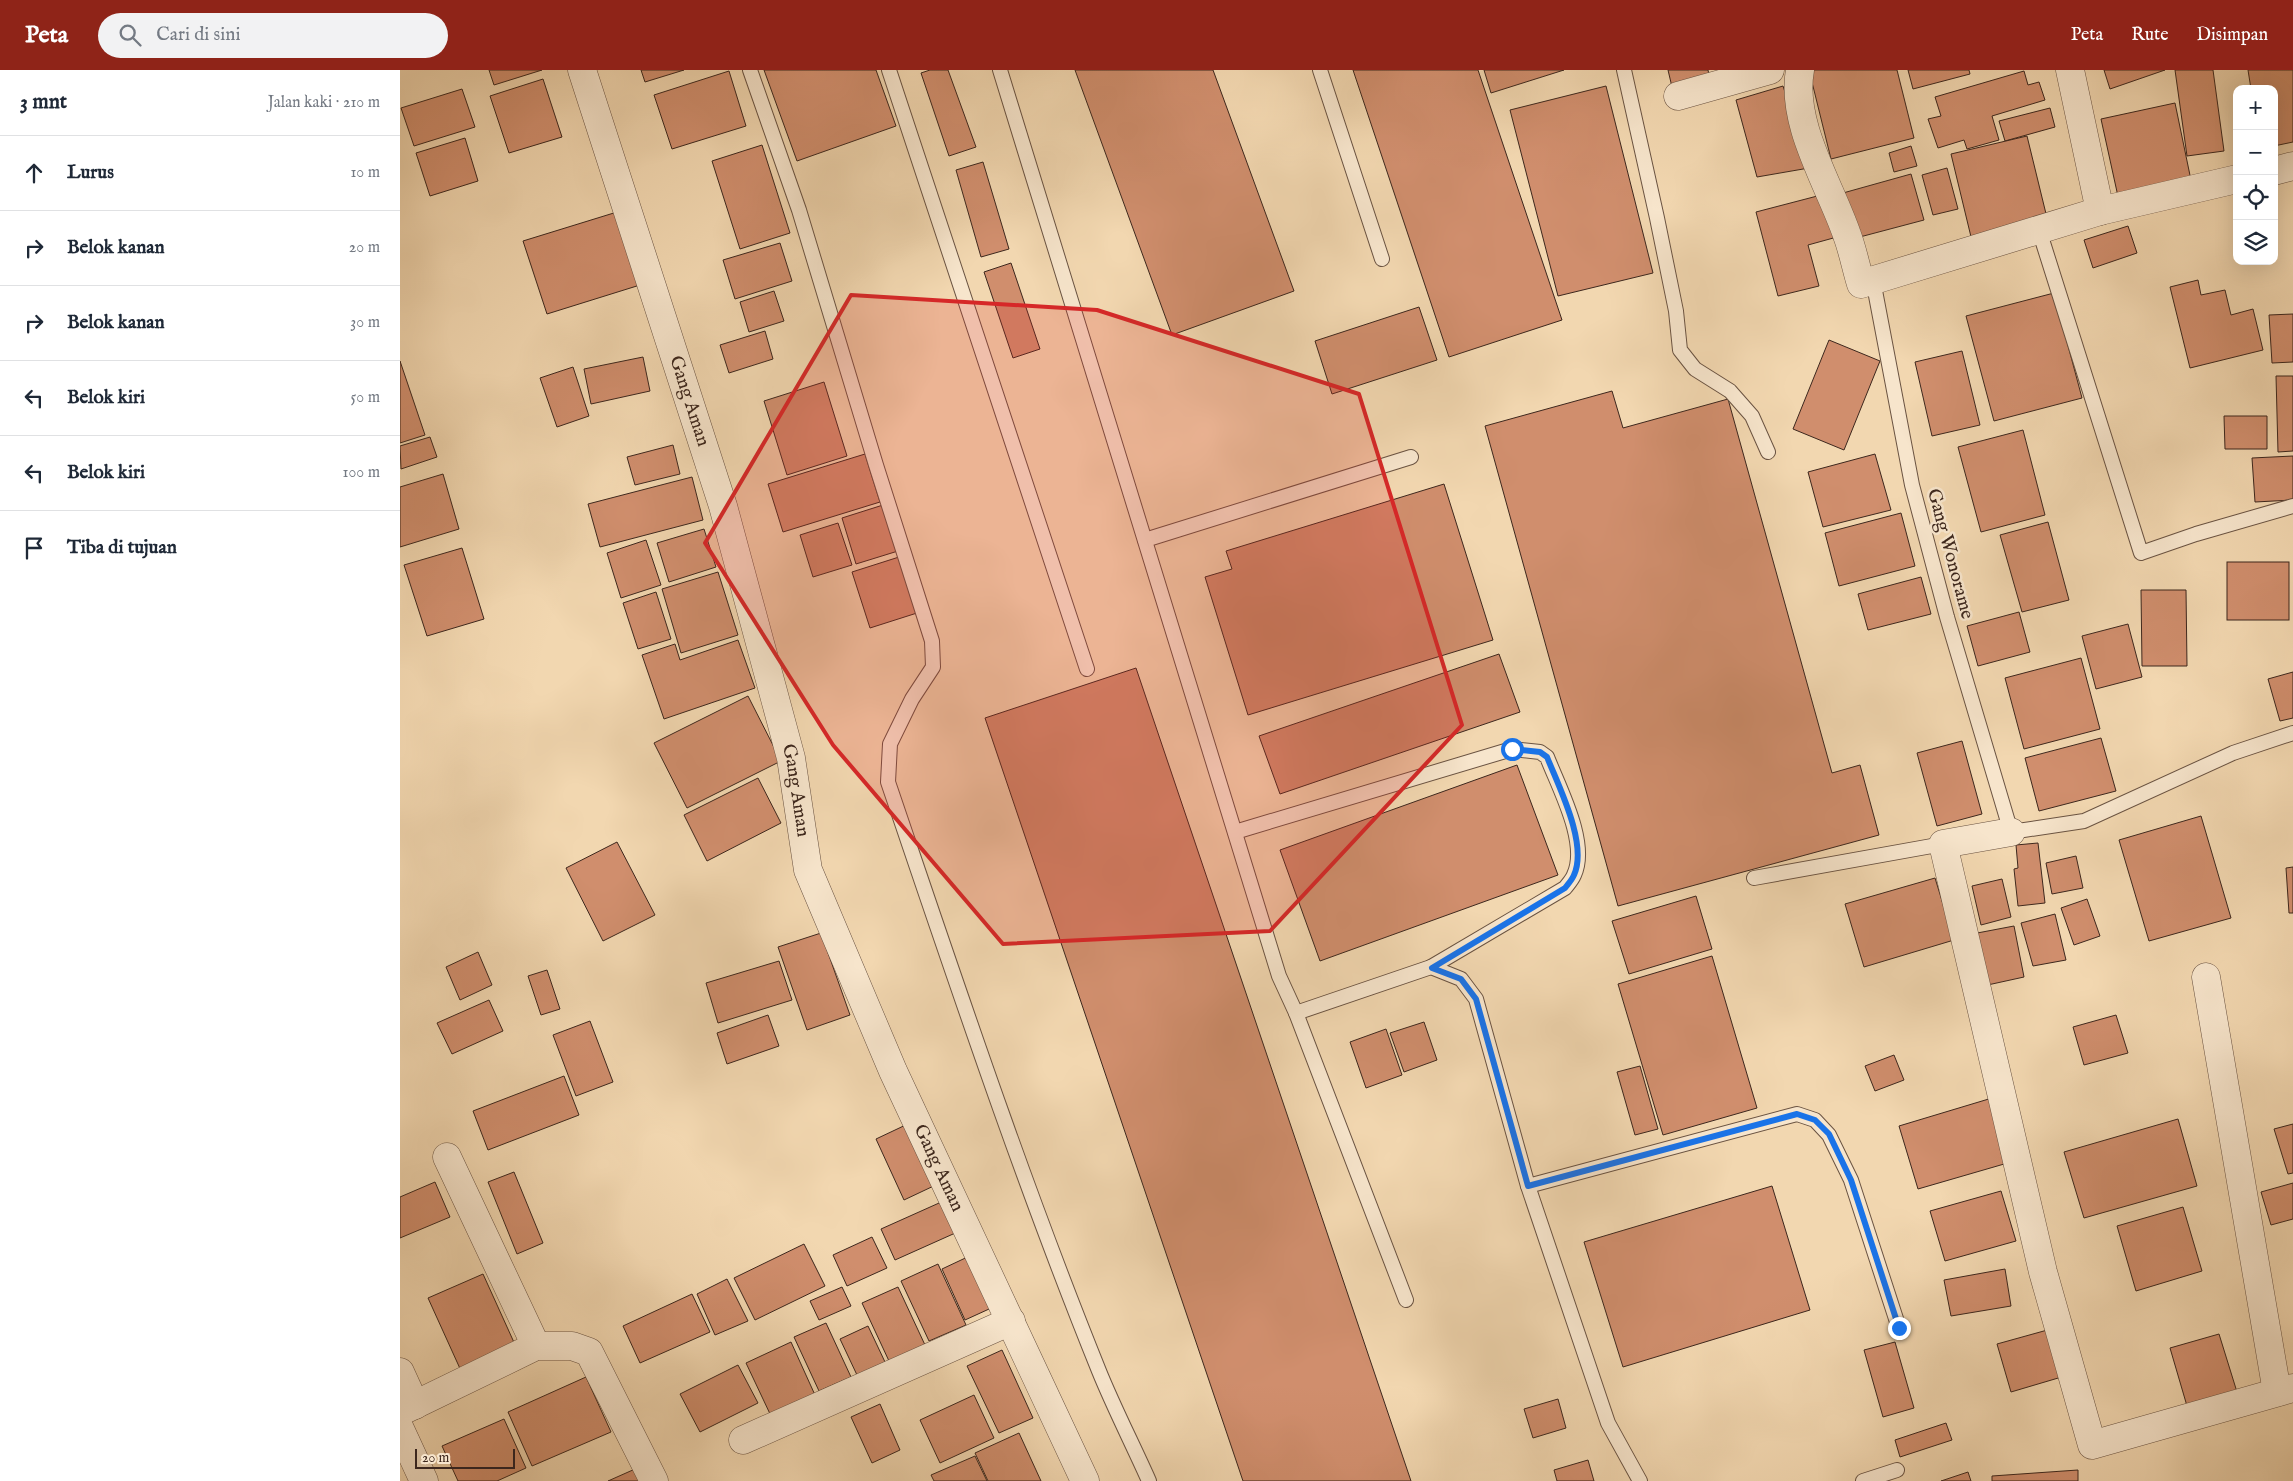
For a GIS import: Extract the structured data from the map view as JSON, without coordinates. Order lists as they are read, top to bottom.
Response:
{
  "streets": {
    "street": ["Gang Aman"],
    "lane": ["Gang Wonorame"]
  },
  "scale_bar": "20 m",
  "page": {
    "header": "Peta",
    "search": "Cari di sini",
    "nav": ["Peta", "Rute", "Disimpan"],
    "heading": ["3 mnt", "Jalan kaki · 210 m"],
    "map_buttons": ["+", "−"],
    "list": [
      ["Lurus", "10 m"],
      ["Belok kanan", "20 m"],
      ["Belok kanan", "30 m"],
      ["Belok kiri", "50 m"],
      ["Belok kiri", "100 m"],
      "Tiba di tujuan"
    ],
    "scale": "20 m"
  }
}
